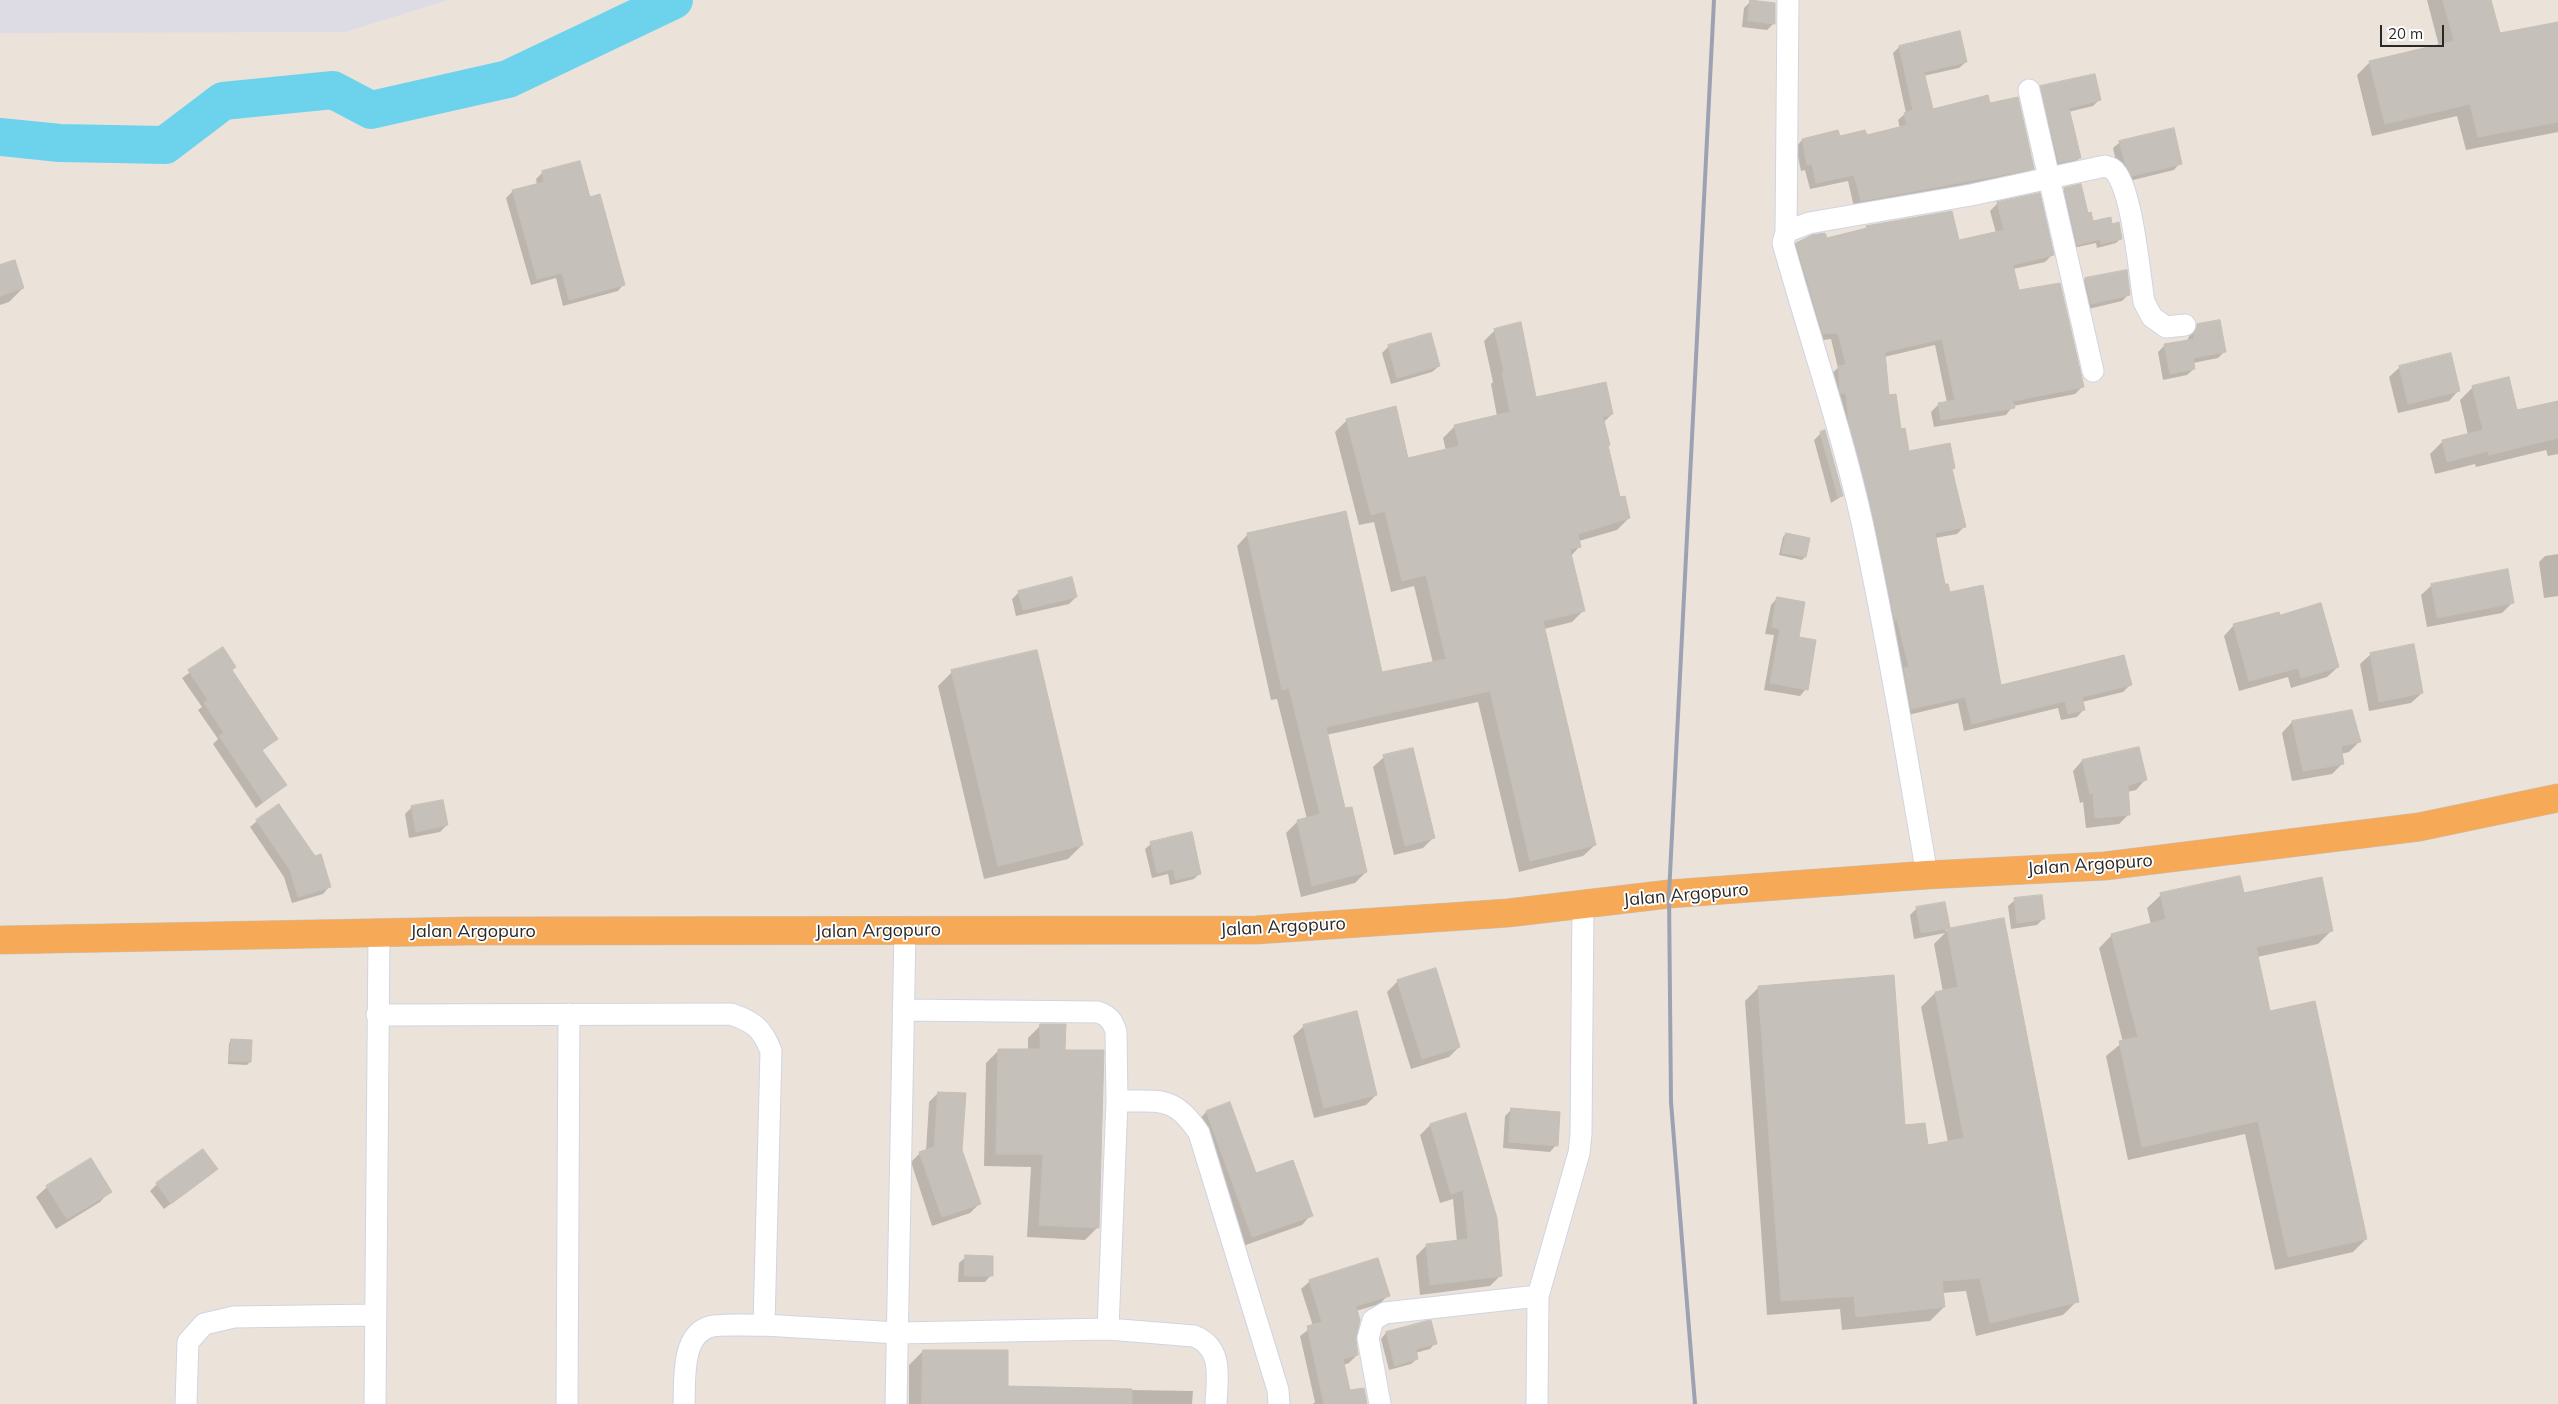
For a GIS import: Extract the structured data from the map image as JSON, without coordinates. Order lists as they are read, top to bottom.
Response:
{
  "streets": {
    "highway": ["Jalan Argopuro"]
  },
  "scale_bar": "20 m"
}
